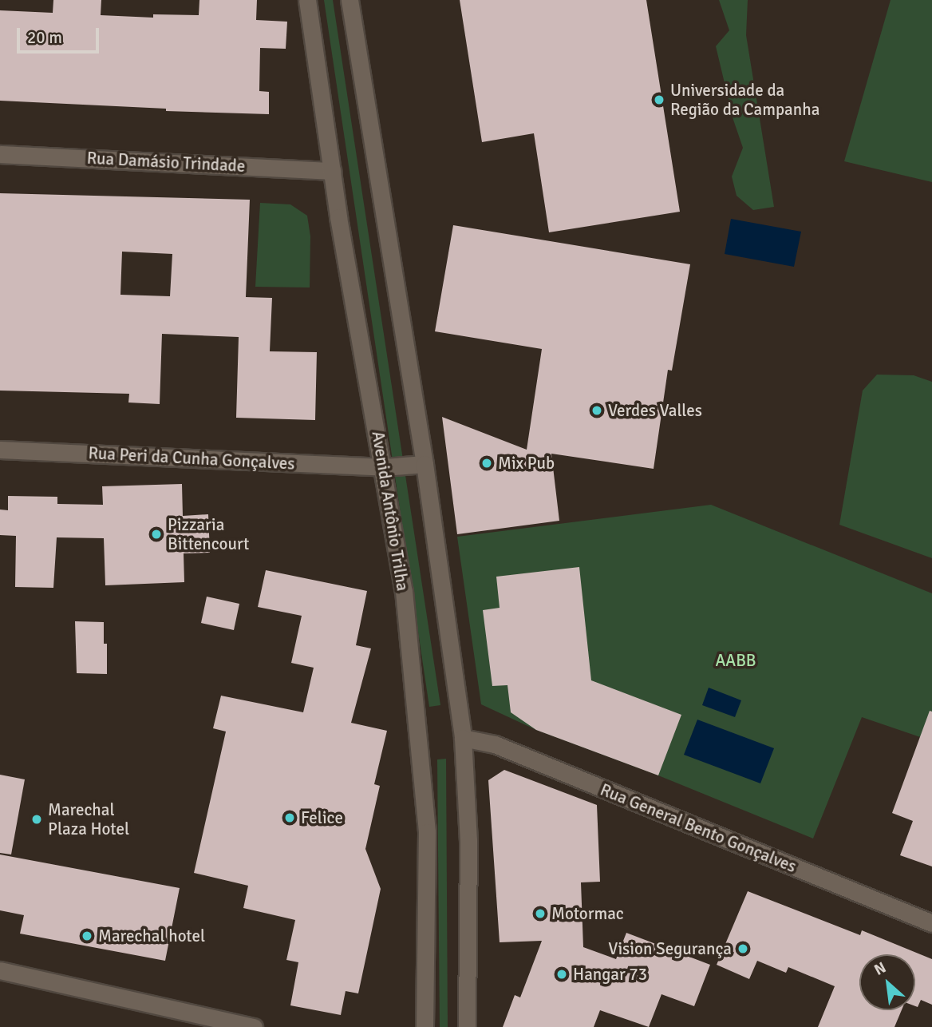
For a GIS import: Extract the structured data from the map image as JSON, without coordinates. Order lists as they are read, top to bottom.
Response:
{
  "streets": {
    "main road": [
      "Rua Damásio Trindade",
      "Rua Peri da Cunha Gonçalves",
      "Avenida Antônio Trilha",
      "Rua General Bento Gonçalves"
    ]
  },
  "crossings": [
    ["Rua Damásio Trindade", "Avenida Antônio Trilha"],
    ["Rua Peri da Cunha Gonçalves", "Avenida Antônio Trilha"]
  ],
  "parks": ["AABB"],
  "places": [
    "Universidade da Região da Campanha",
    "Verdes Valles",
    "Mix Pub",
    "Pizzaria Bittencourt",
    "Felice",
    "Marechal Plaza Hotel",
    "Motormac",
    "Marechal hotel",
    "Vision Segurança",
    "Hangar 73"
  ],
  "scale_bar": "20 m",
  "north": "top left"
}
